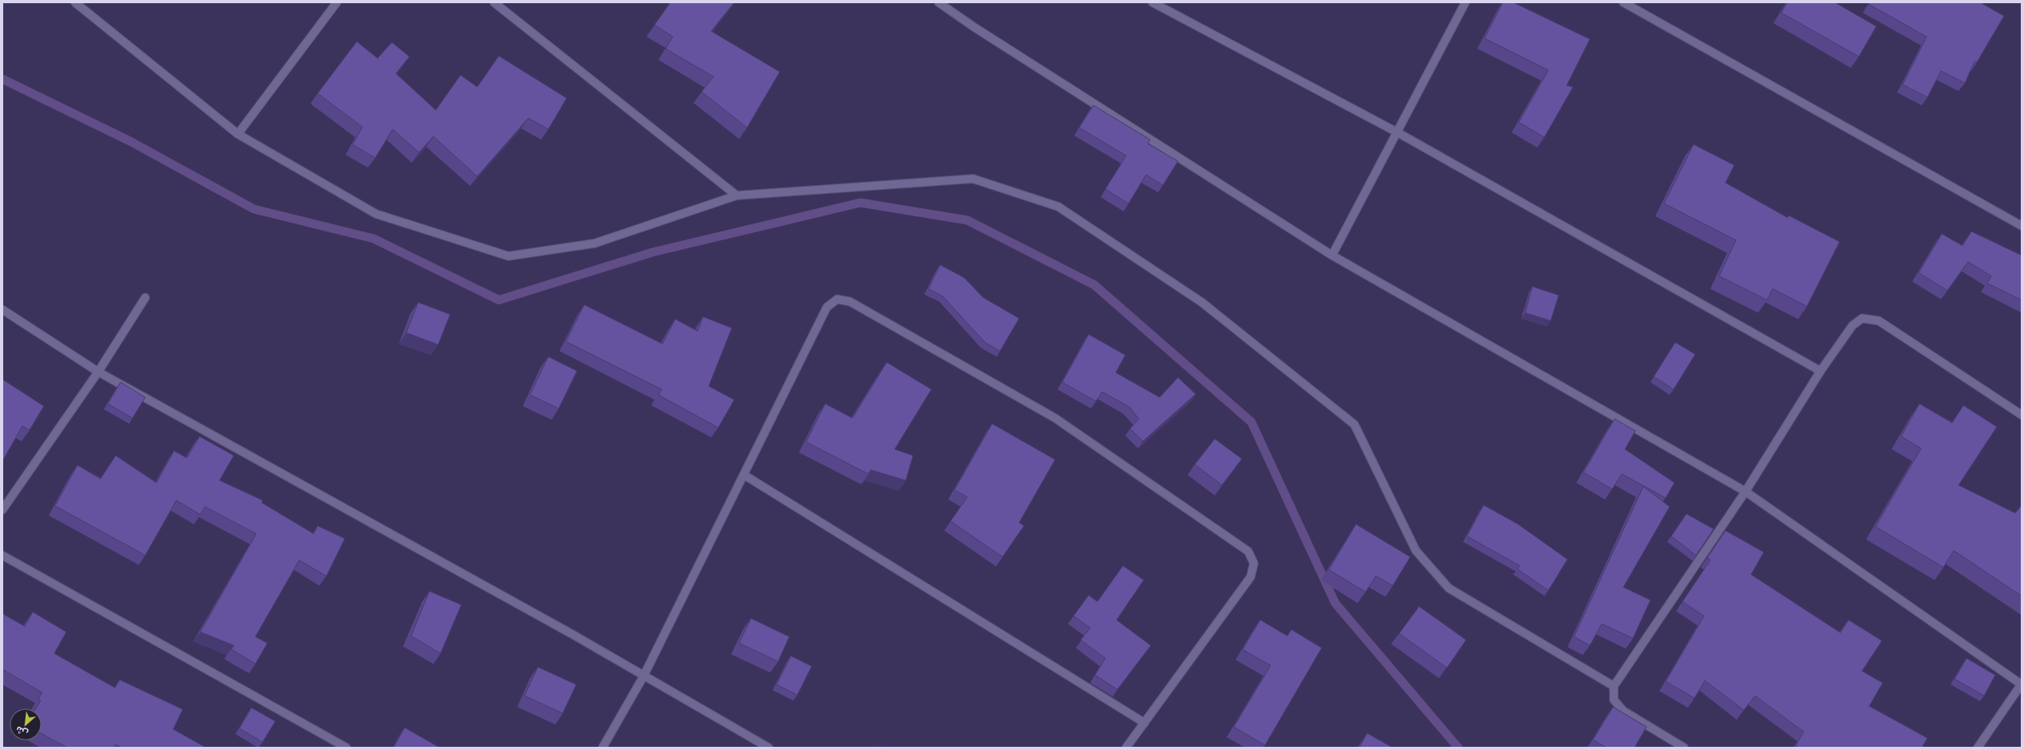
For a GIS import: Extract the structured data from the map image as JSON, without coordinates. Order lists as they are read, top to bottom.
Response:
{
  "north": "bottom left"
}
